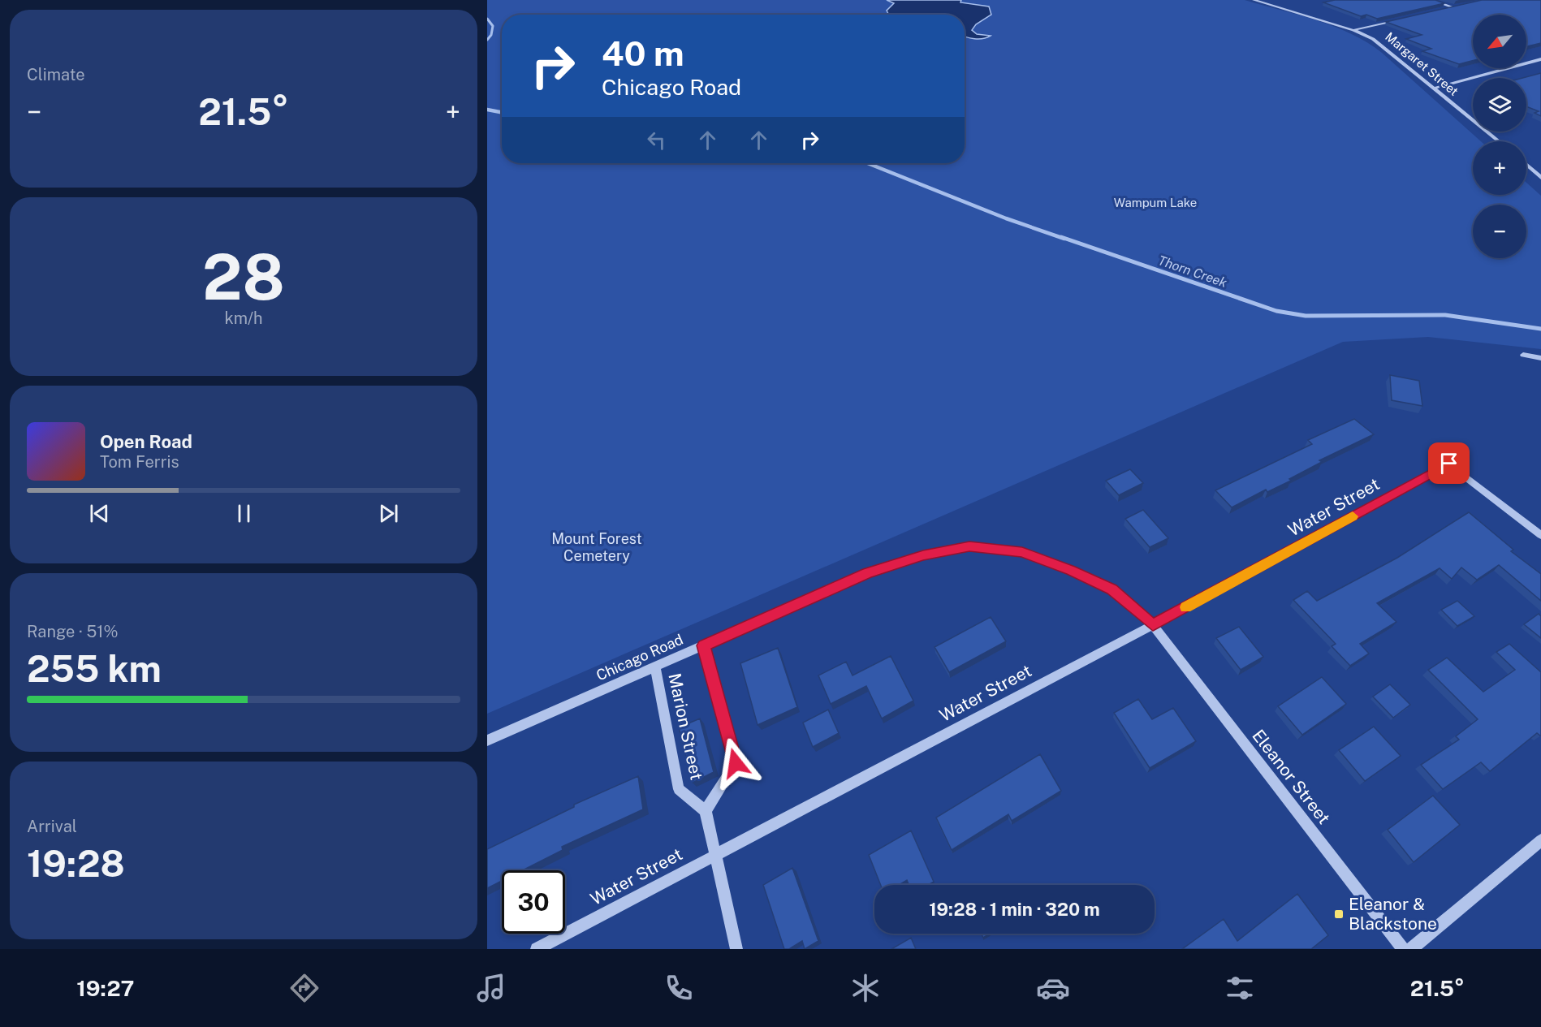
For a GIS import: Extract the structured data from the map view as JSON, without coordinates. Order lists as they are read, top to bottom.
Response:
{
  "streets": {
    "street": [
      "Margaret Street",
      "Water Street",
      "Chicago Road",
      "Marion Street",
      "Eleanor Street"
    ]
  },
  "crossings": [
    ["Water Street", "Chicago Road"],
    ["Water Street", "Eleanor Street"],
    ["Chicago Road", "Marion Street"],
    ["Chicago Road", "Eleanor Street"]
  ],
  "water": ["Thorn Creek"],
  "parks": ["Wampum Lake", "Mount Forest Cemetery"],
  "places": {
    "transit": ["Eleanor & Blackstone"]
  },
  "north": "bottom left",
  "page": {
    "tile": [
      "Climate",
      ["28", "km/h"],
      ["Range · 51%", "255 km"],
      ["Arrival", "19:28"]
    ],
    "map_buttons": ["+", "−"],
    "turn": ["40 m", "Chicago Road"],
    "heat": ["−", "21.5°", "+"],
    "song": ["Open Road", "Tom Ferris"],
    "limit": "30",
    "trip": "19:28 · 1 min · 320 m",
    "tabs": ["19:27", "21.5°"]
  }
}
